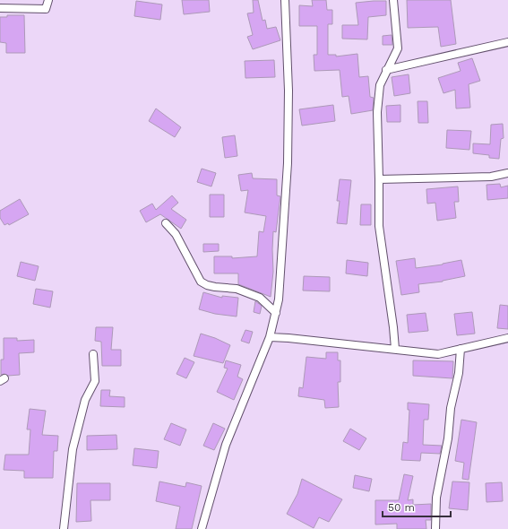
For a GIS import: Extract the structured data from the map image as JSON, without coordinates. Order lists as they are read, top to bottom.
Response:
{
  "scale_bar": "50 m"
}
